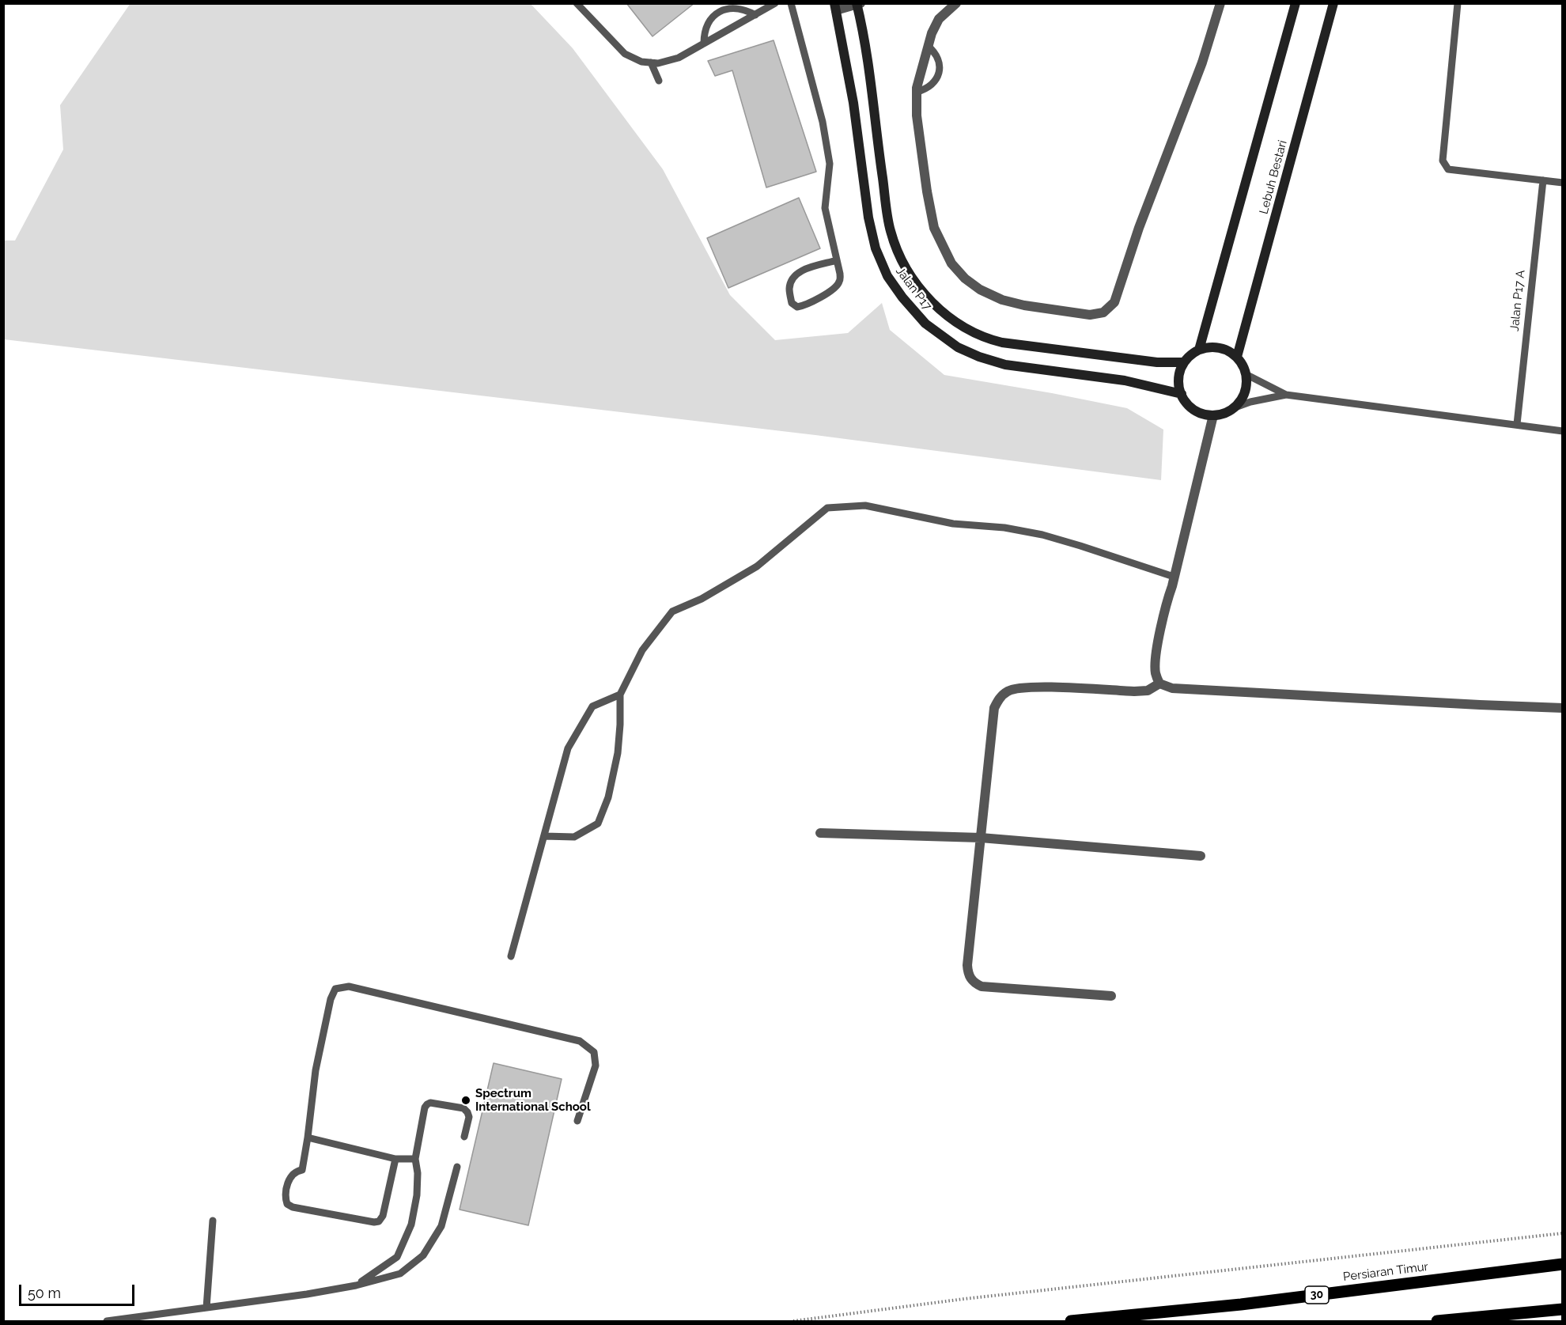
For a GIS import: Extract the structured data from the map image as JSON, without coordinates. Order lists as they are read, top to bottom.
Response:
{
  "streets": {
    "main road": ["Persiaran Timur", "30"],
    "street": ["Lebuh Bestari", "Jalan P17"],
    "lane": ["Jalan P17 A"]
  },
  "crossings": [
    ["Lebuh Bestari", "Jalan P17"]
  ],
  "places": ["Spectrum International School"],
  "scale_bar": "50 m"
}
